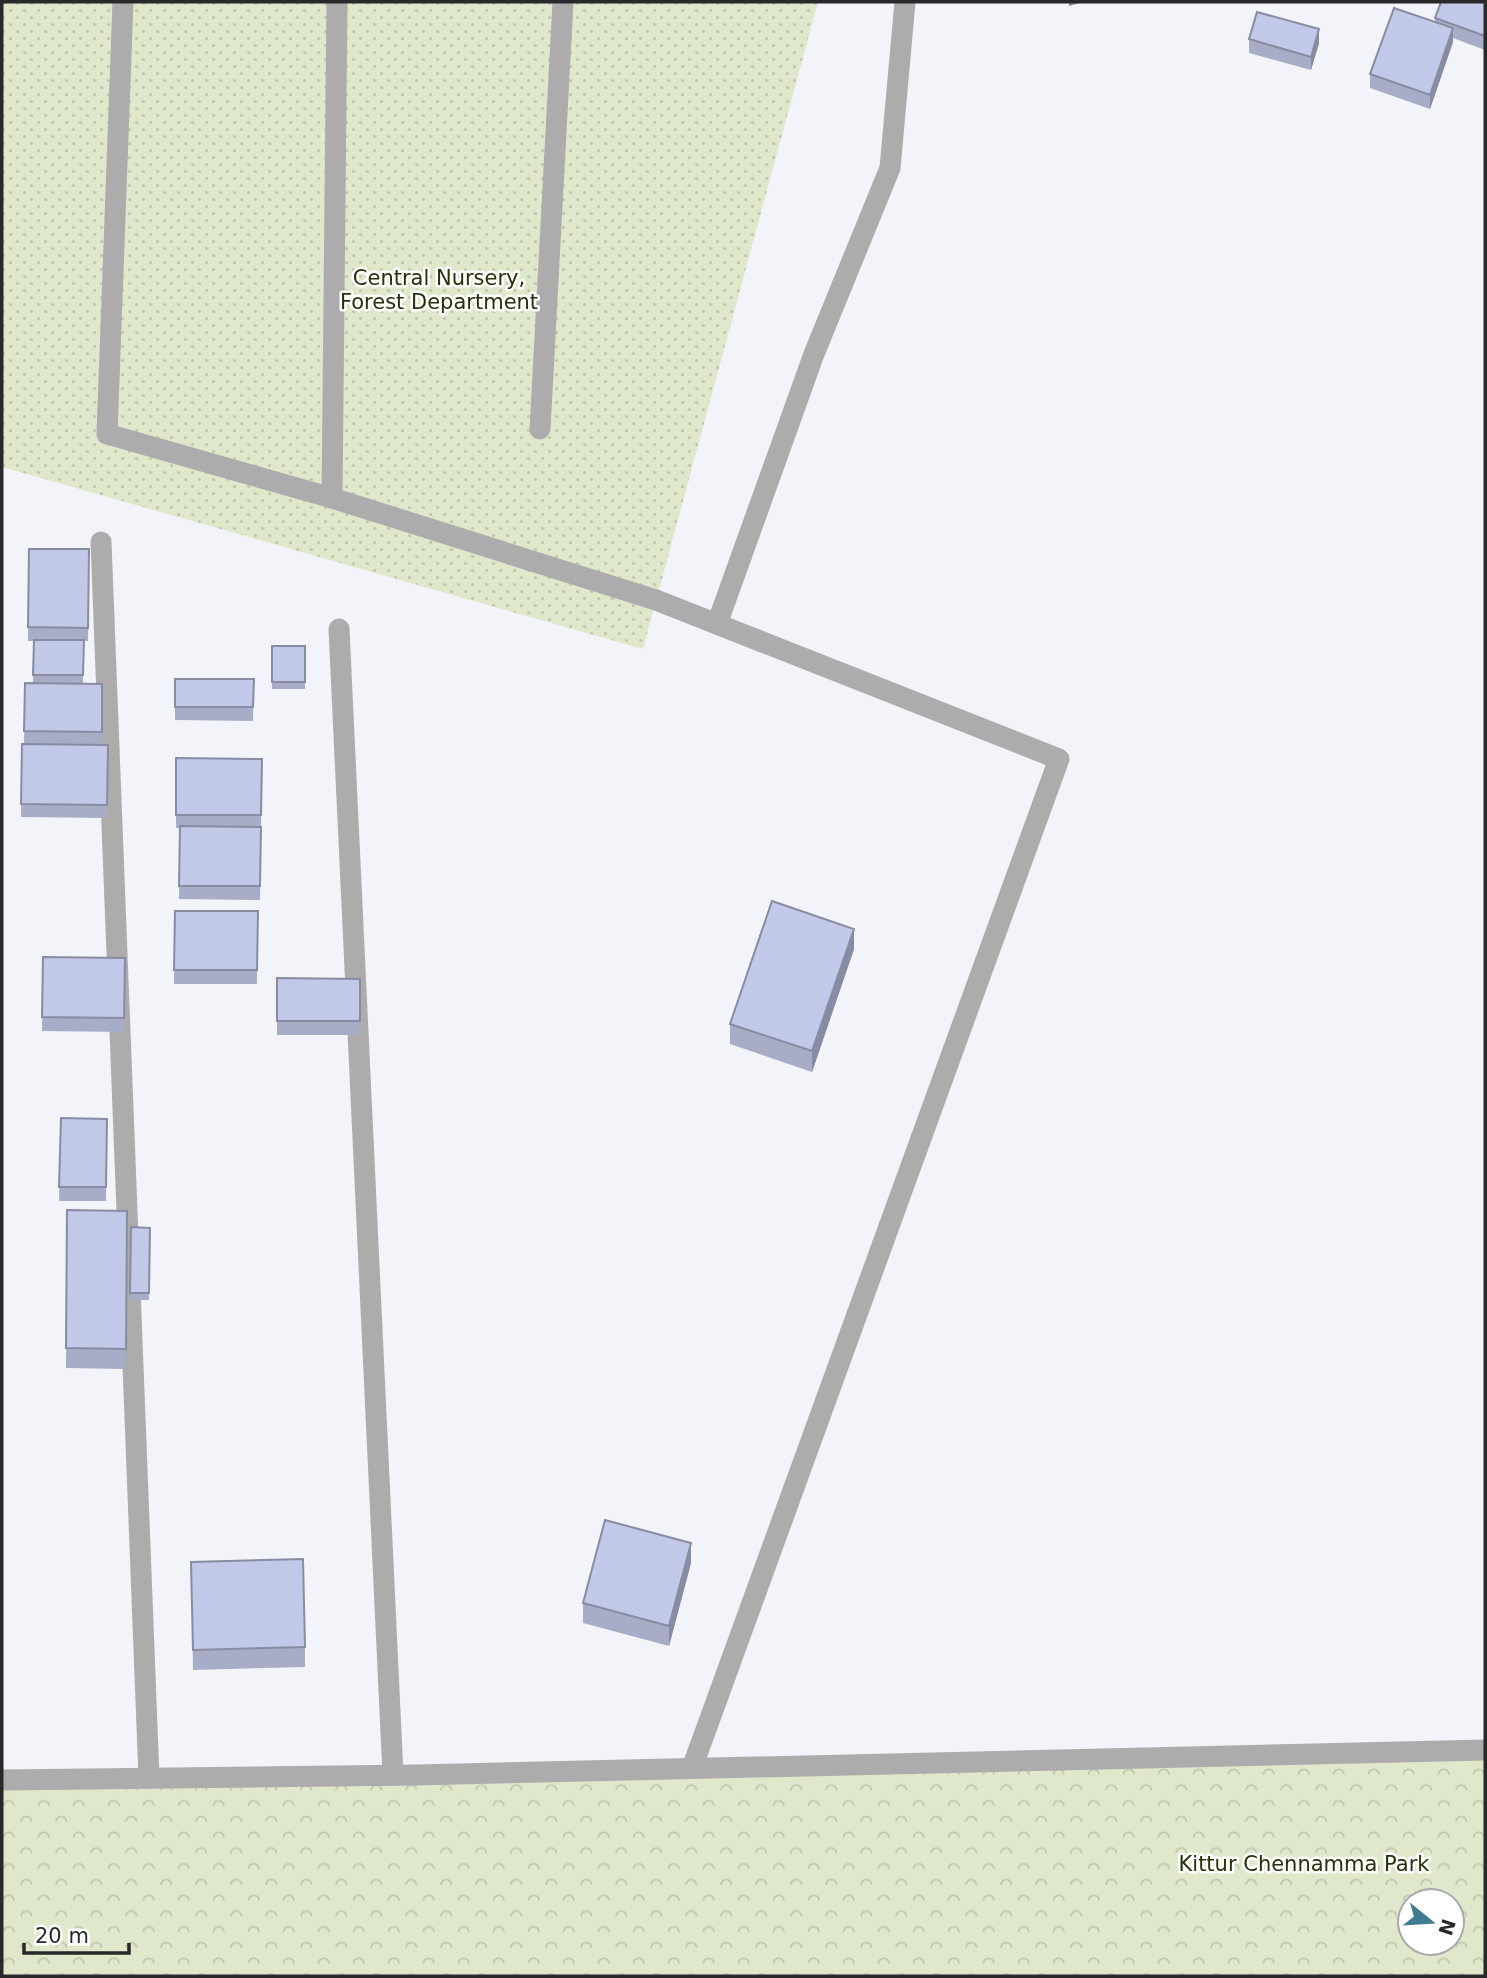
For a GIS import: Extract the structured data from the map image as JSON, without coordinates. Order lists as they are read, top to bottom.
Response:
{
  "parks": ["Central Nursery, Forest Department", "Kittur Chennamma Park"],
  "scale_bar": "20 m",
  "north": "right"
}
